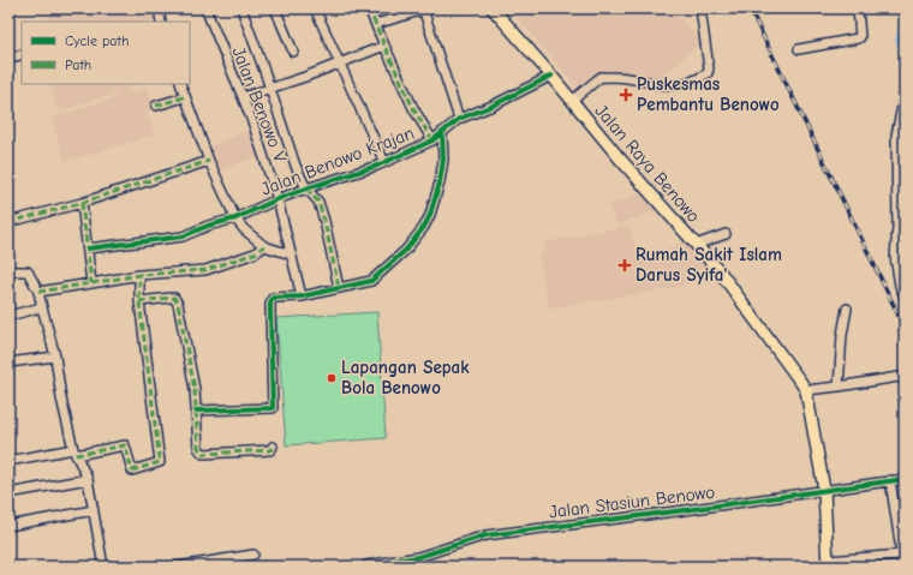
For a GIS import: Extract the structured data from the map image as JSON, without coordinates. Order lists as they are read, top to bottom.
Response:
{
  "streets": {
    "main road": ["Jalan Raya Benowo"],
    "street": ["Jalan Benowo V", "Jalan Benowo Krajan", "Jalan Stasiun Benowo"]
  },
  "crossings": [
    ["Jalan Benowo V", "Jalan Benowo Krajan"],
    ["Jalan Benowo Krajan", "Jalan Raya Benowo"]
  ],
  "places": {
    "health": ["Puskesmas Pembantu Benowo", "Rumah Sakit Islam Darus Syifa'"],
    "other": ["Lapangan Sepak Bola Benowo"]
  },
  "legend": ["Cycle path", "Path"]
}
